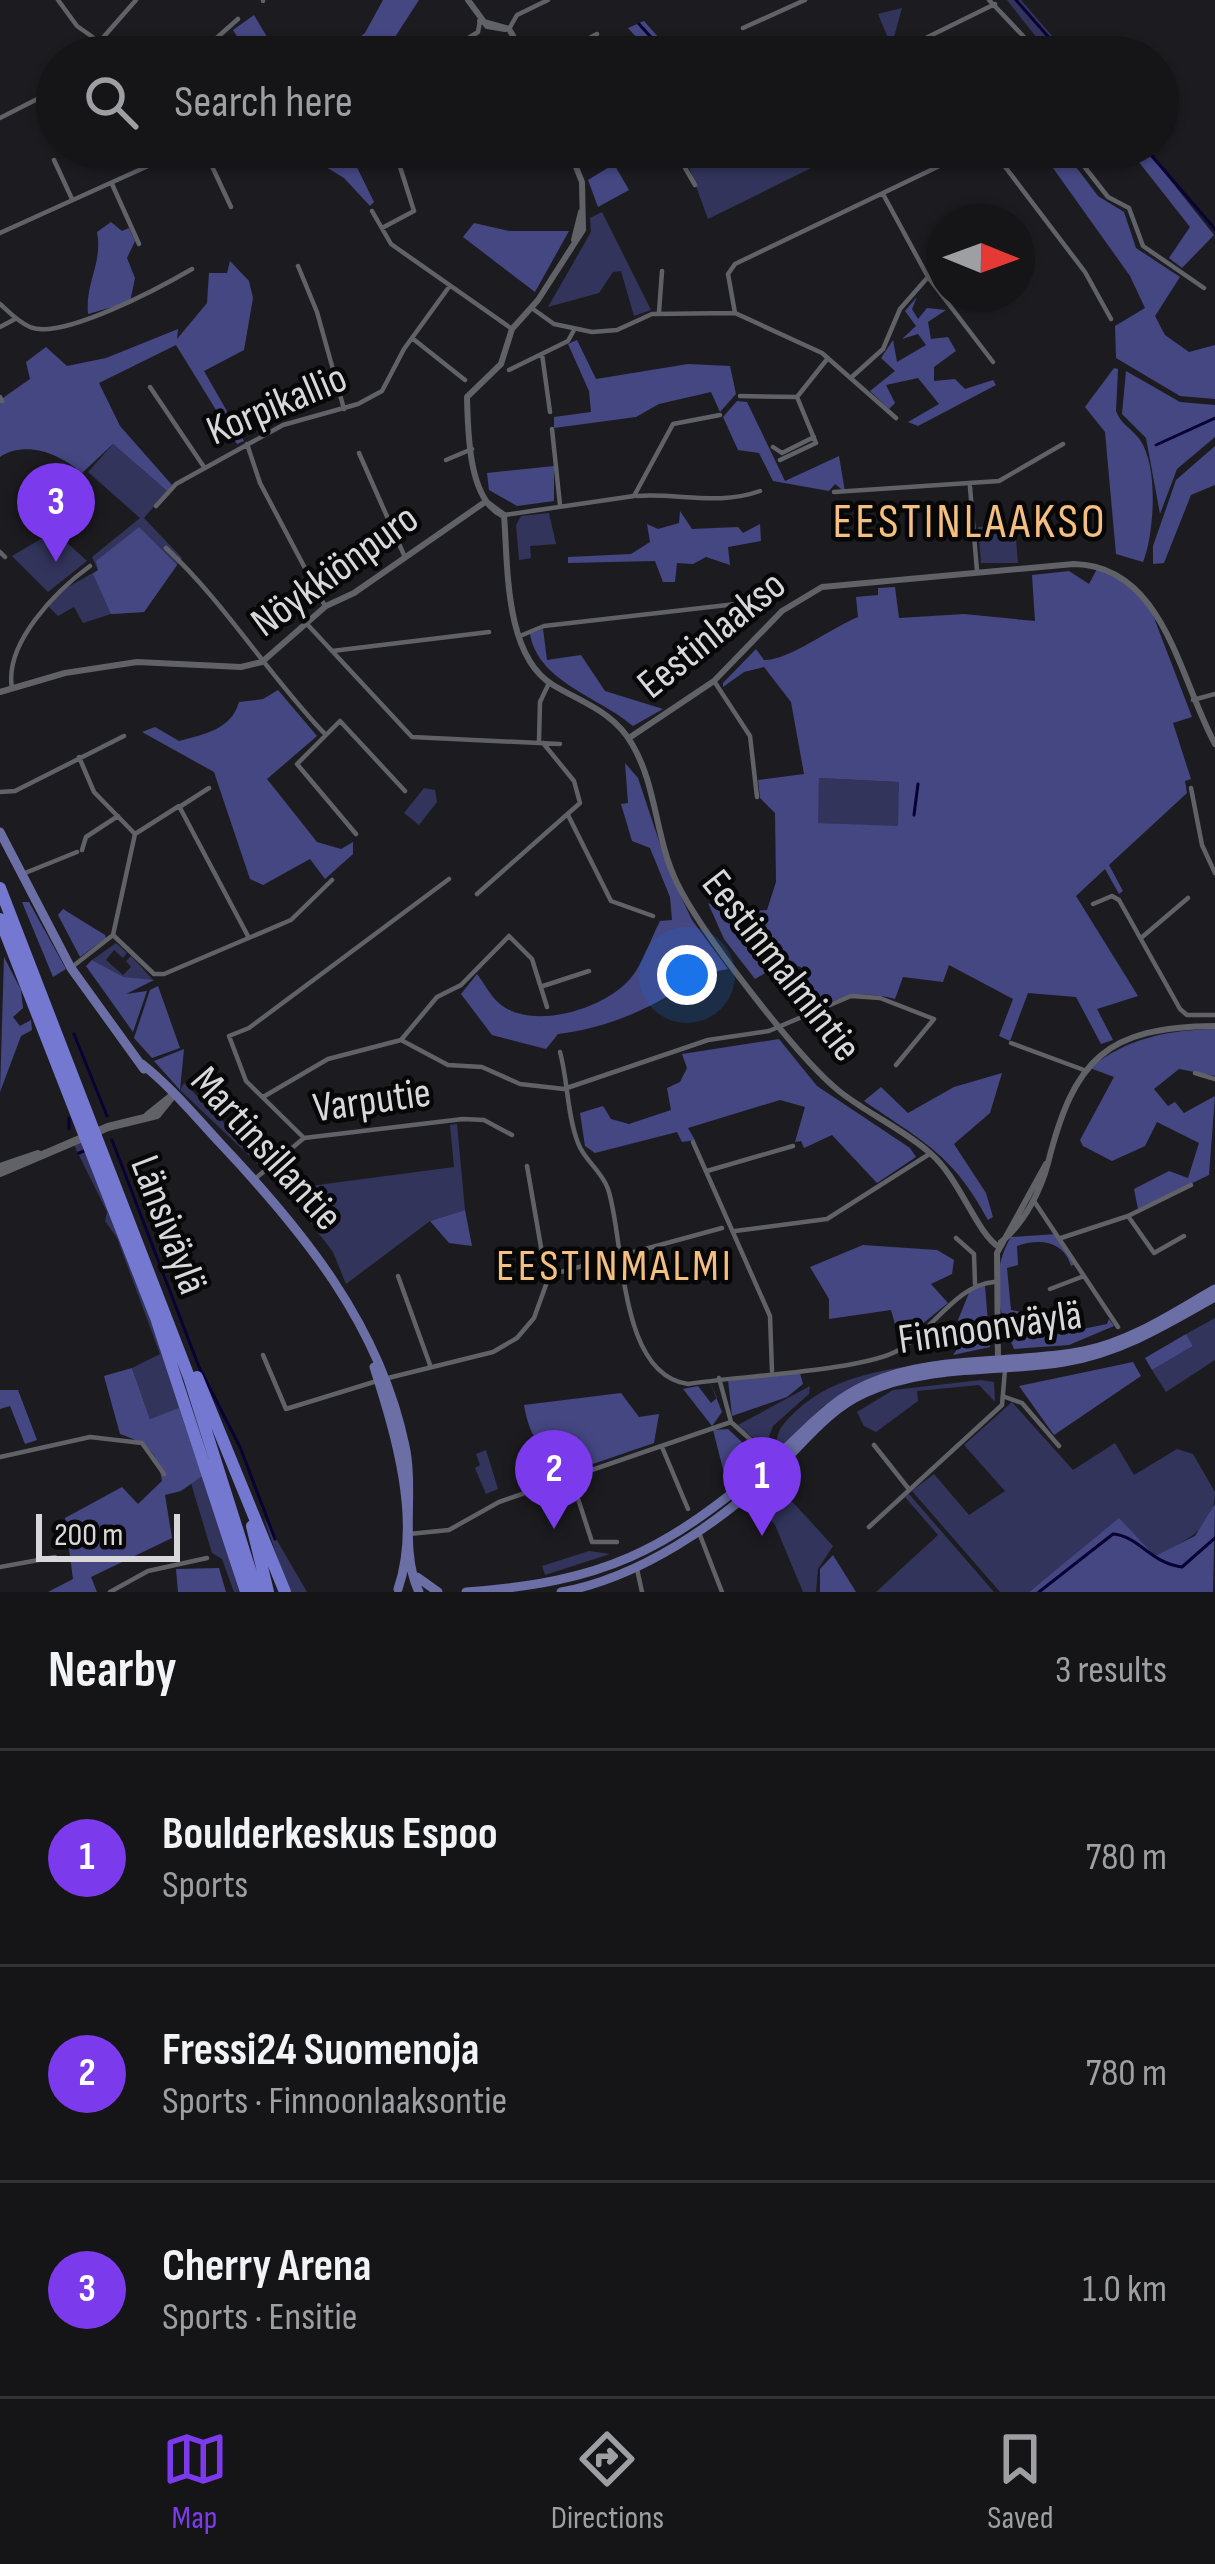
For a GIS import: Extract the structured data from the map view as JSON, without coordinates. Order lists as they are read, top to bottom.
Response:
{
  "streets": {
    "highway": ["Länsiväylä"],
    "main road": ["Martinsillantie", "Finnoonväylä"],
    "street": [
      "Korpikallio",
      "Nöykkiönpuro",
      "Eestinlaakso",
      "Eestinmalmintie",
      "Varputie"
    ]
  },
  "crossings": [
    ["Eestinlaakso", "Eestinmalmintie"],
    ["Varputie", "Martinsillantie"]
  ],
  "districts": ["EESTINLAAKSO", "EESTINMALMI"],
  "scale_bar": "200 m",
  "north": "right",
  "page": {
    "search": "Search here",
    "pins": ["3", "2", "1"],
    "scale": "200 m",
    "heading": ["Nearby", "3 results"],
    "list": [
      {
        "mark": "1",
        "name": "Boulderkeskus Espoo",
        "note": "Sports",
        "value": "780 m"
      },
      {
        "mark": "2",
        "name": "Fressi24 Suomenoja",
        "note": "Sports · Finnoonlaaksontie",
        "value": "780 m"
      },
      {
        "mark": "3",
        "name": "Cherry Arena",
        "note": "Sports · Ensitie",
        "value": "1.0 km"
      }
    ],
    "nav": ["Map", "Directions", "Saved"]
  }
}
